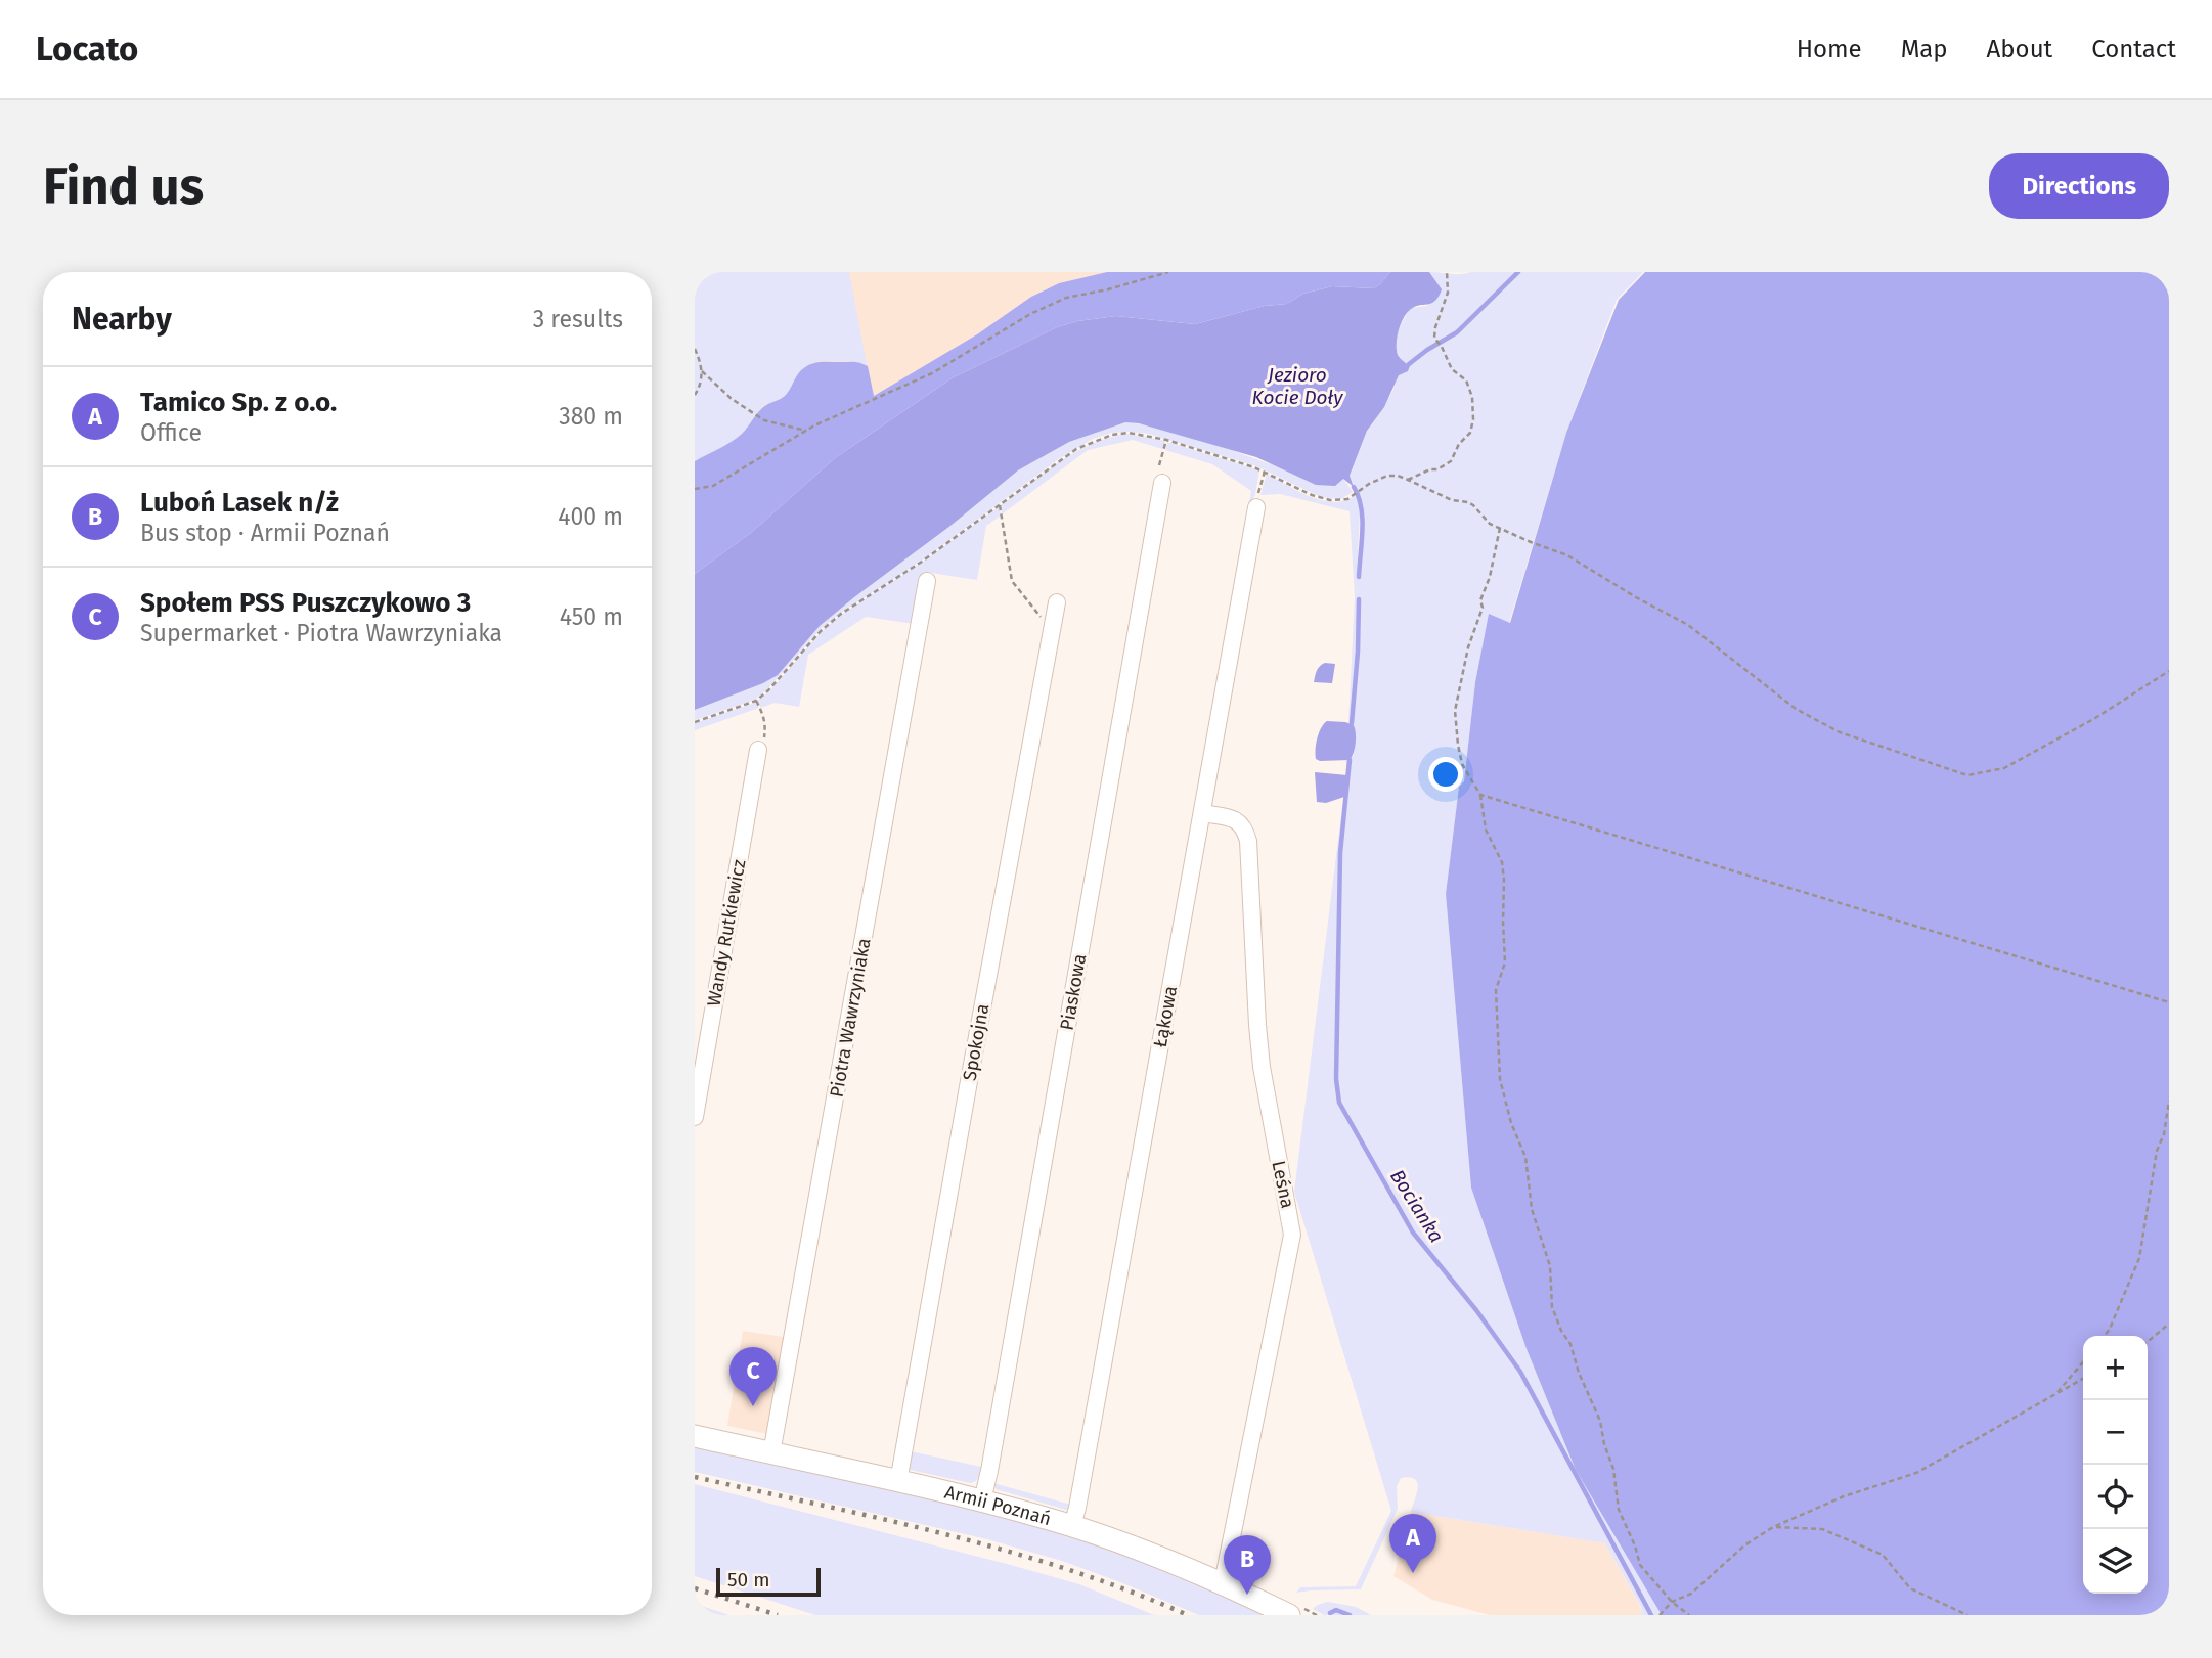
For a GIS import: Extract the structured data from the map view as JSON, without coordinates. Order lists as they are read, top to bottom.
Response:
{
  "streets": {
    "main road": ["Armii Poznań"],
    "street": [
      "Wandy Rutkiewicz",
      "Piaskowa",
      "Łąkowa",
      "Piotra Wawrzyniaka",
      "Spokojna",
      "Leśna"
    ]
  },
  "crossings": [
    ["Piaskowa", "Armii Poznań"],
    ["Łąkowa", "Leśna"],
    ["Łąkowa", "Armii Poznań"],
    ["Piotra Wawrzyniaka", "Armii Poznań"],
    ["Spokojna", "Armii Poznań"],
    ["Leśna", "Armii Poznań"]
  ],
  "water": ["Jezioro Kocie Doły", "Bocianka"],
  "scale_bar": "50 m",
  "page": {
    "header": "Locato",
    "nav": [
      "Home",
      "Map",
      "About",
      "Contact"
    ],
    "buttons": "Directions",
    "title": "Find us",
    "heading": ["Nearby", "3 results"],
    "list": [
      {
        "mark": "A",
        "name": "Tamico Sp. z o.o.",
        "note": "Office",
        "value": "380 m"
      },
      {
        "mark": "B",
        "name": "Luboń Lasek n/ż",
        "note": "Bus stop · Armii Poznań",
        "value": "400 m"
      },
      {
        "mark": "C",
        "name": "Społem PSS Puszczykowo 3",
        "note": "Supermarket · Piotra Wawrzyniaka",
        "value": "450 m"
      }
    ],
    "map_buttons": ["+", "−"],
    "pins": ["C", "A", "B"],
    "scale": "50 m"
  }
}
